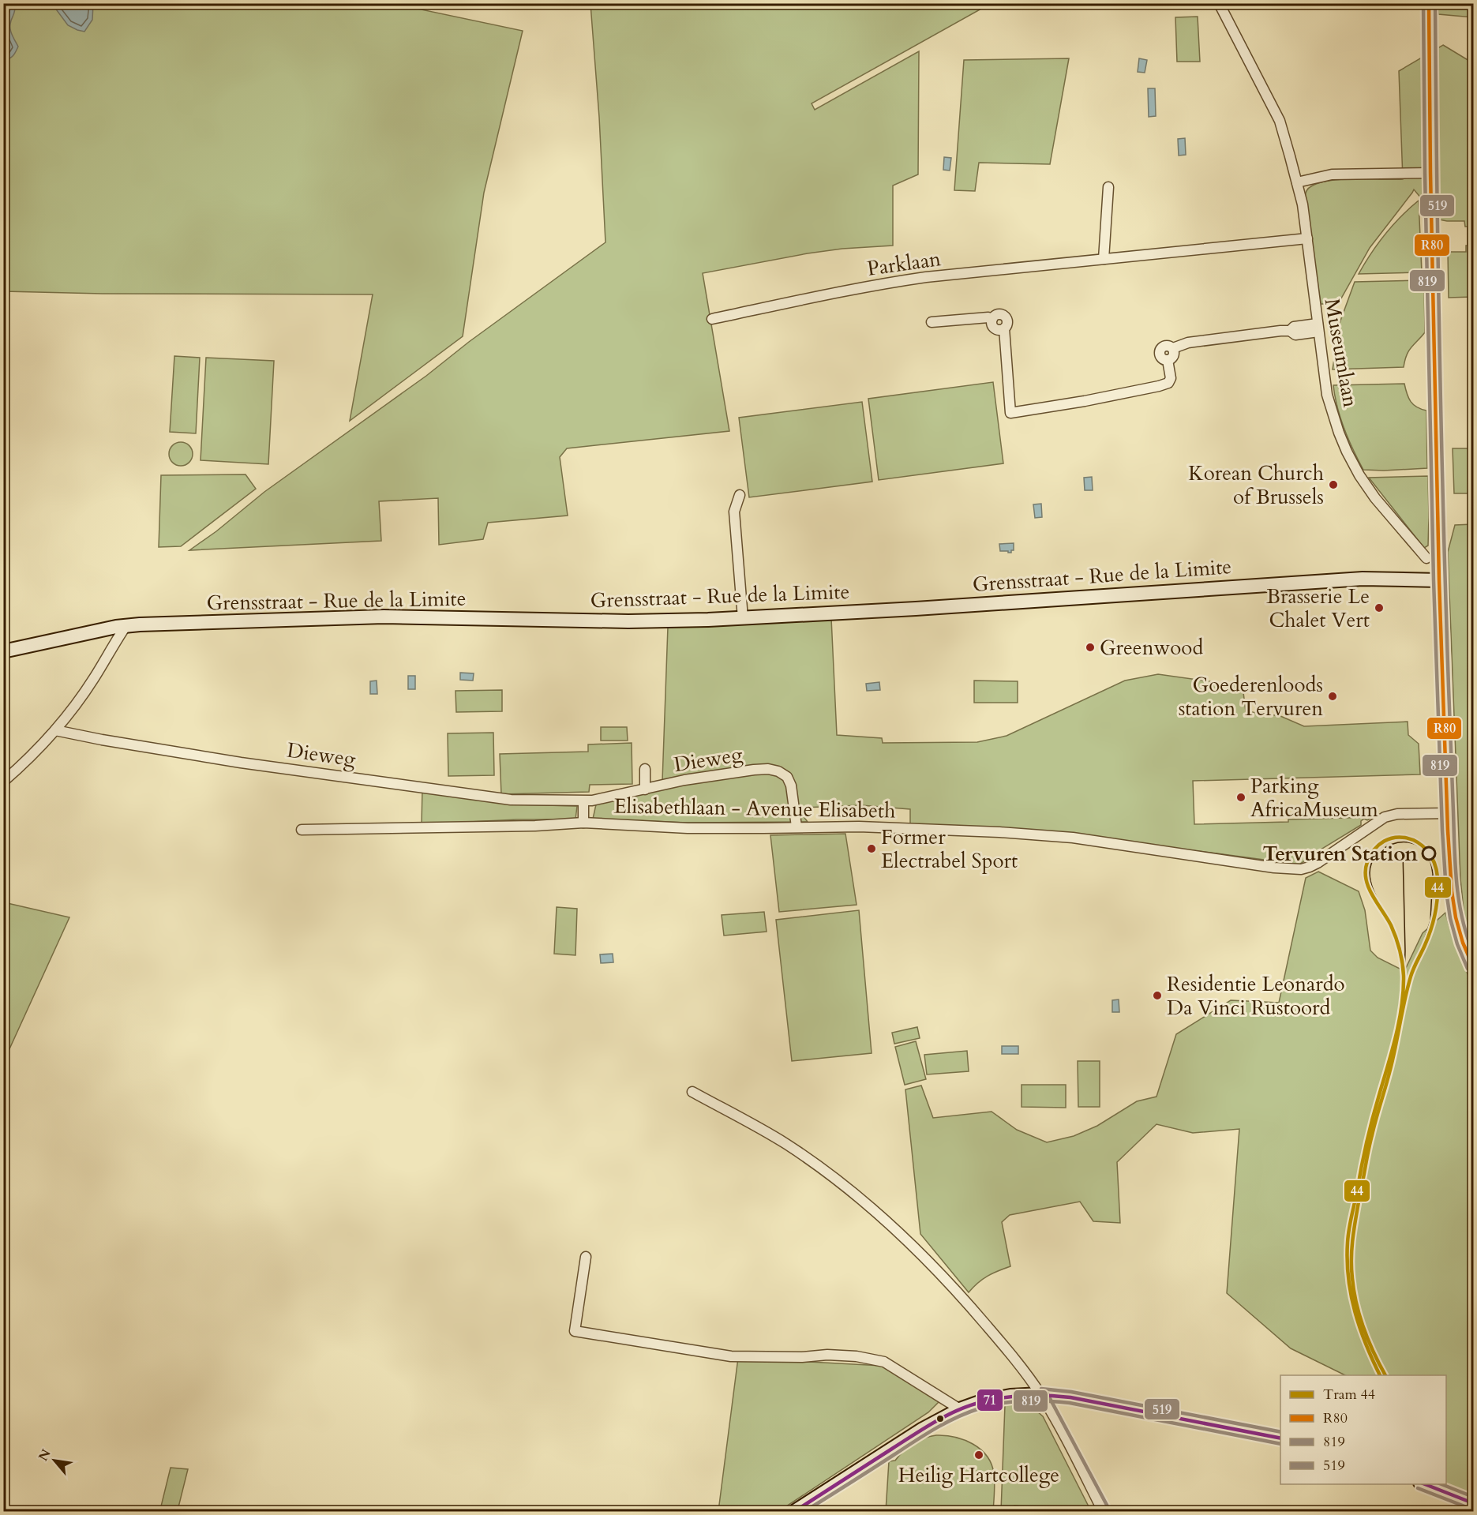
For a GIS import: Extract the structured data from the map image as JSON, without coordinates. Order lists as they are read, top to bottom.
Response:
{
  "streets": {
    "street": [
      "Parklaan",
      "Museumlaan",
      "Grensstraat - Rue de la Limite",
      "Dieweg",
      "Elisabethlaan - Avenue Elisabeth"
    ]
  },
  "crossings": [
    ["Parklaan", "Museumlaan"],
    ["Dieweg", "Elisabethlaan - Avenue Elisabeth"]
  ],
  "places": [
    "Korean Church of Brussels",
    "Brasserie Le Chalet Vert",
    "Greenwood",
    "Goederenloods station Tervuren",
    "Parking AfricaMuseum",
    "Former Electrabel Sport",
    "Tervuren Station",
    "Residentie Leonardo Da Vinci Rustoord",
    "Heilig Hartcollege"
  ],
  "lines": [
    "transit line R80",
    "transit line 819",
    "transit line 519",
    "tram line 44",
    "transit line 71"
  ],
  "legend": [
    "Tram 44",
    "R80",
    "819",
    "519"
  ],
  "north": "top left"
}
